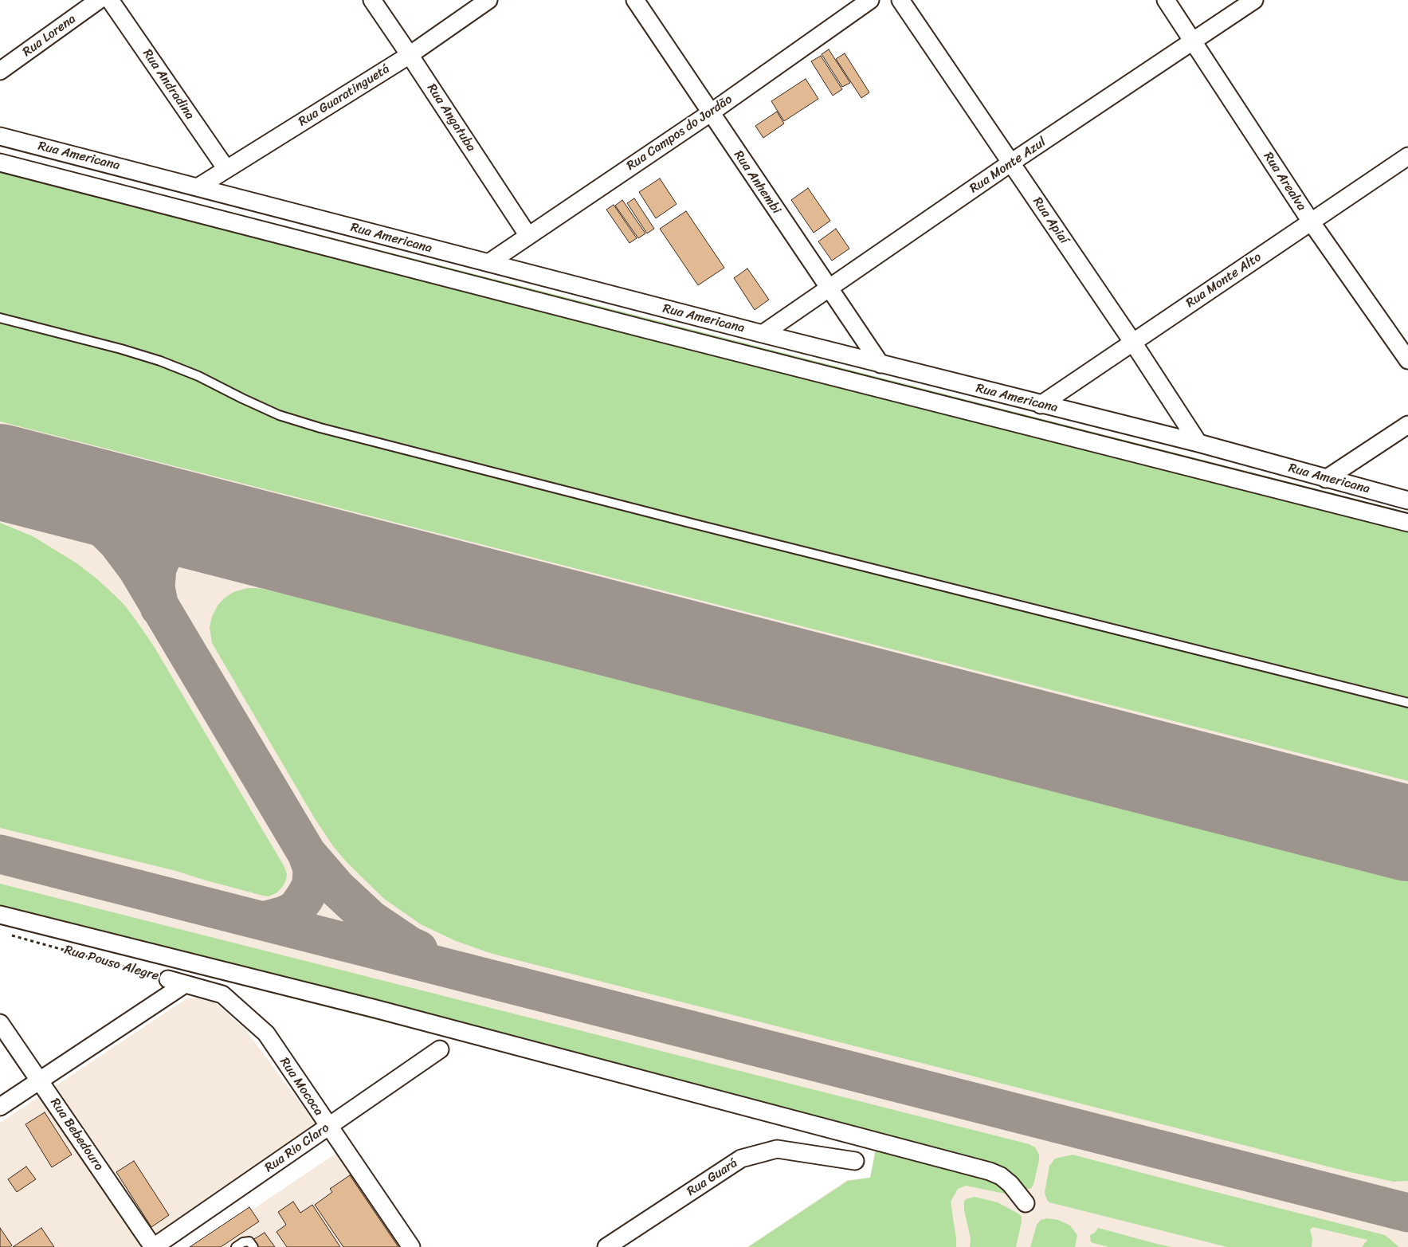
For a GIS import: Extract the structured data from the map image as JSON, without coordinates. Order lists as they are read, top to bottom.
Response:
{
  "streets": {
    "street": [
      "Rua Lorena",
      "Rua Andradina",
      "Rua Guaratinguetá",
      "Rua Angatuba",
      "Rua Campos do Jordão",
      "Rua Americana",
      "Rua Monte Azul",
      "Rua Arealva",
      "Rua Anhembi",
      "Rua Apiaí",
      "Rua Monte Alto",
      "Rua Pouso Alegre",
      "Rua Mococa",
      "Rua Bebedouro",
      "Rua Rio Claro",
      "Rua Guará"
    ]
  },
  "crossings": [
    ["Rua Andradina", "Rua Guaratinguetá"],
    ["Rua Guaratinguetá", "Rua Angatuba"],
    ["Rua Guaratinguetá", "Rua Americana"],
    ["Rua Angatuba", "Rua Campos do Jordão"],
    ["Rua Campos do Jordão", "Rua Americana"],
    ["Rua Campos do Jordão", "Rua Anhembi"],
    ["Rua Americana", "Rua Monte Azul"],
    ["Rua Americana", "Rua Anhembi"],
    ["Rua Americana", "Rua Apiaí"],
    ["Rua Americana", "Rua Monte Alto"],
    ["Rua Monte Azul", "Rua Arealva"],
    ["Rua Monte Azul", "Rua Anhembi"],
    ["Rua Monte Azul", "Rua Apiaí"],
    ["Rua Arealva", "Rua Monte Alto"],
    ["Rua Apiaí", "Rua Monte Alto"],
    ["Rua Pouso Alegre", "Rua Mococa"],
    ["Rua Mococa", "Rua Rio Claro"],
    ["Rua Bebedouro", "Rua Rio Claro"]
  ]
}
